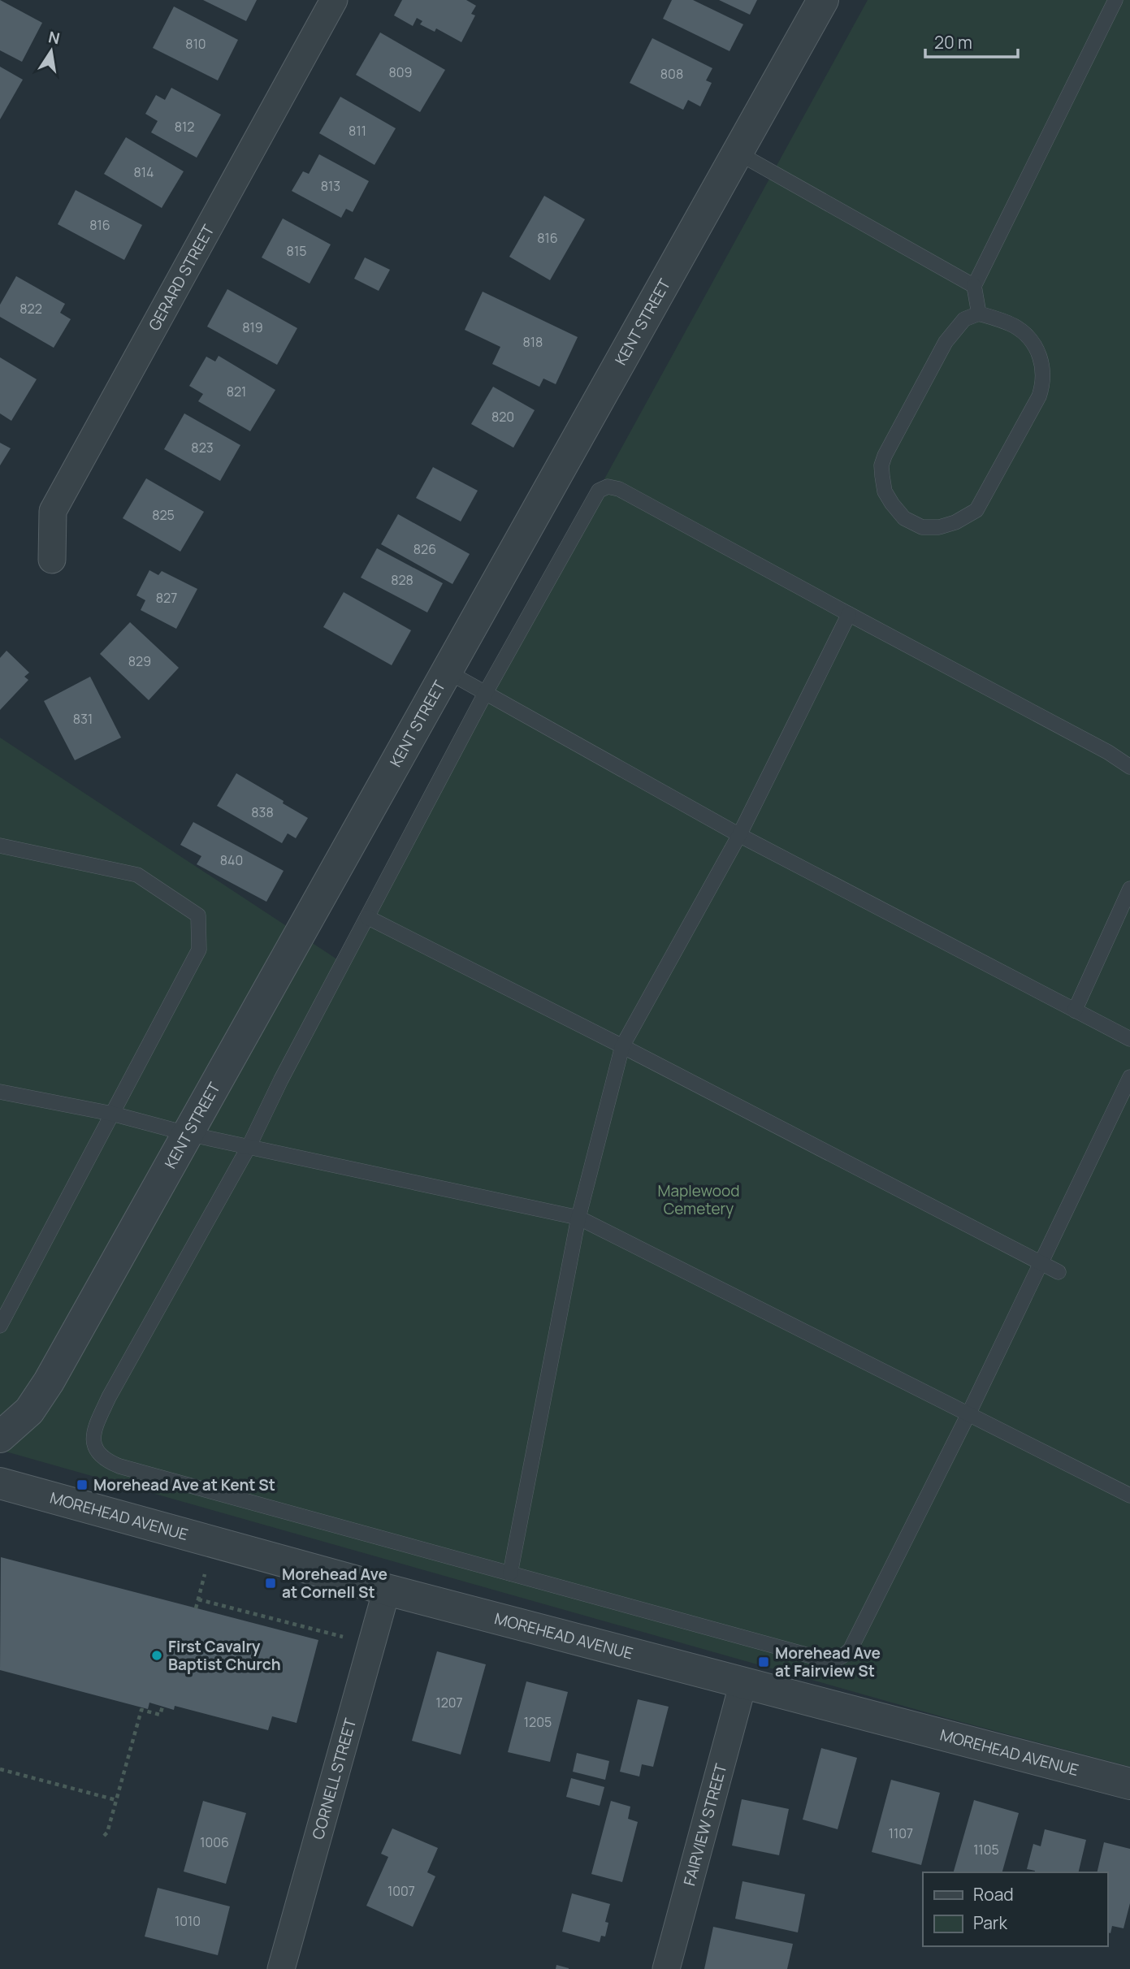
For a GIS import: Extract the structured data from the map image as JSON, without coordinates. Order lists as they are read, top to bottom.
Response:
{
  "streets": {
    "street": [
      "GERARD STREET",
      "KENT STREET",
      "MOREHEAD AVENUE",
      "CORNELL STREET",
      "FAIRVIEW STREET"
    ]
  },
  "crossings": [
    ["MOREHEAD AVENUE", "CORNELL STREET"],
    ["MOREHEAD AVENUE", "FAIRVIEW STREET"]
  ],
  "parks": ["Maplewood Cemetery"],
  "places": {
    "transit": ["Morehead Ave at Kent St", "Morehead Ave at Cornell St", "Morehead Ave at Fairview St"],
    "other": ["First Cavalry Baptist Church"]
  },
  "house_numbers": [
    "810",
    "809",
    "808",
    "812",
    "811",
    "814",
    "813",
    "816",
    "816",
    "815",
    "822",
    "819",
    "818",
    "821",
    "820",
    "823",
    "825",
    "826",
    "828",
    "827",
    "829",
    "831",
    "838",
    "840",
    "1207",
    "1205",
    "1107",
    "1006",
    "1105",
    "1007",
    "1010"
  ],
  "legend": ["Road", "Park"],
  "scale_bar": "20 m",
  "north": "top"
}
